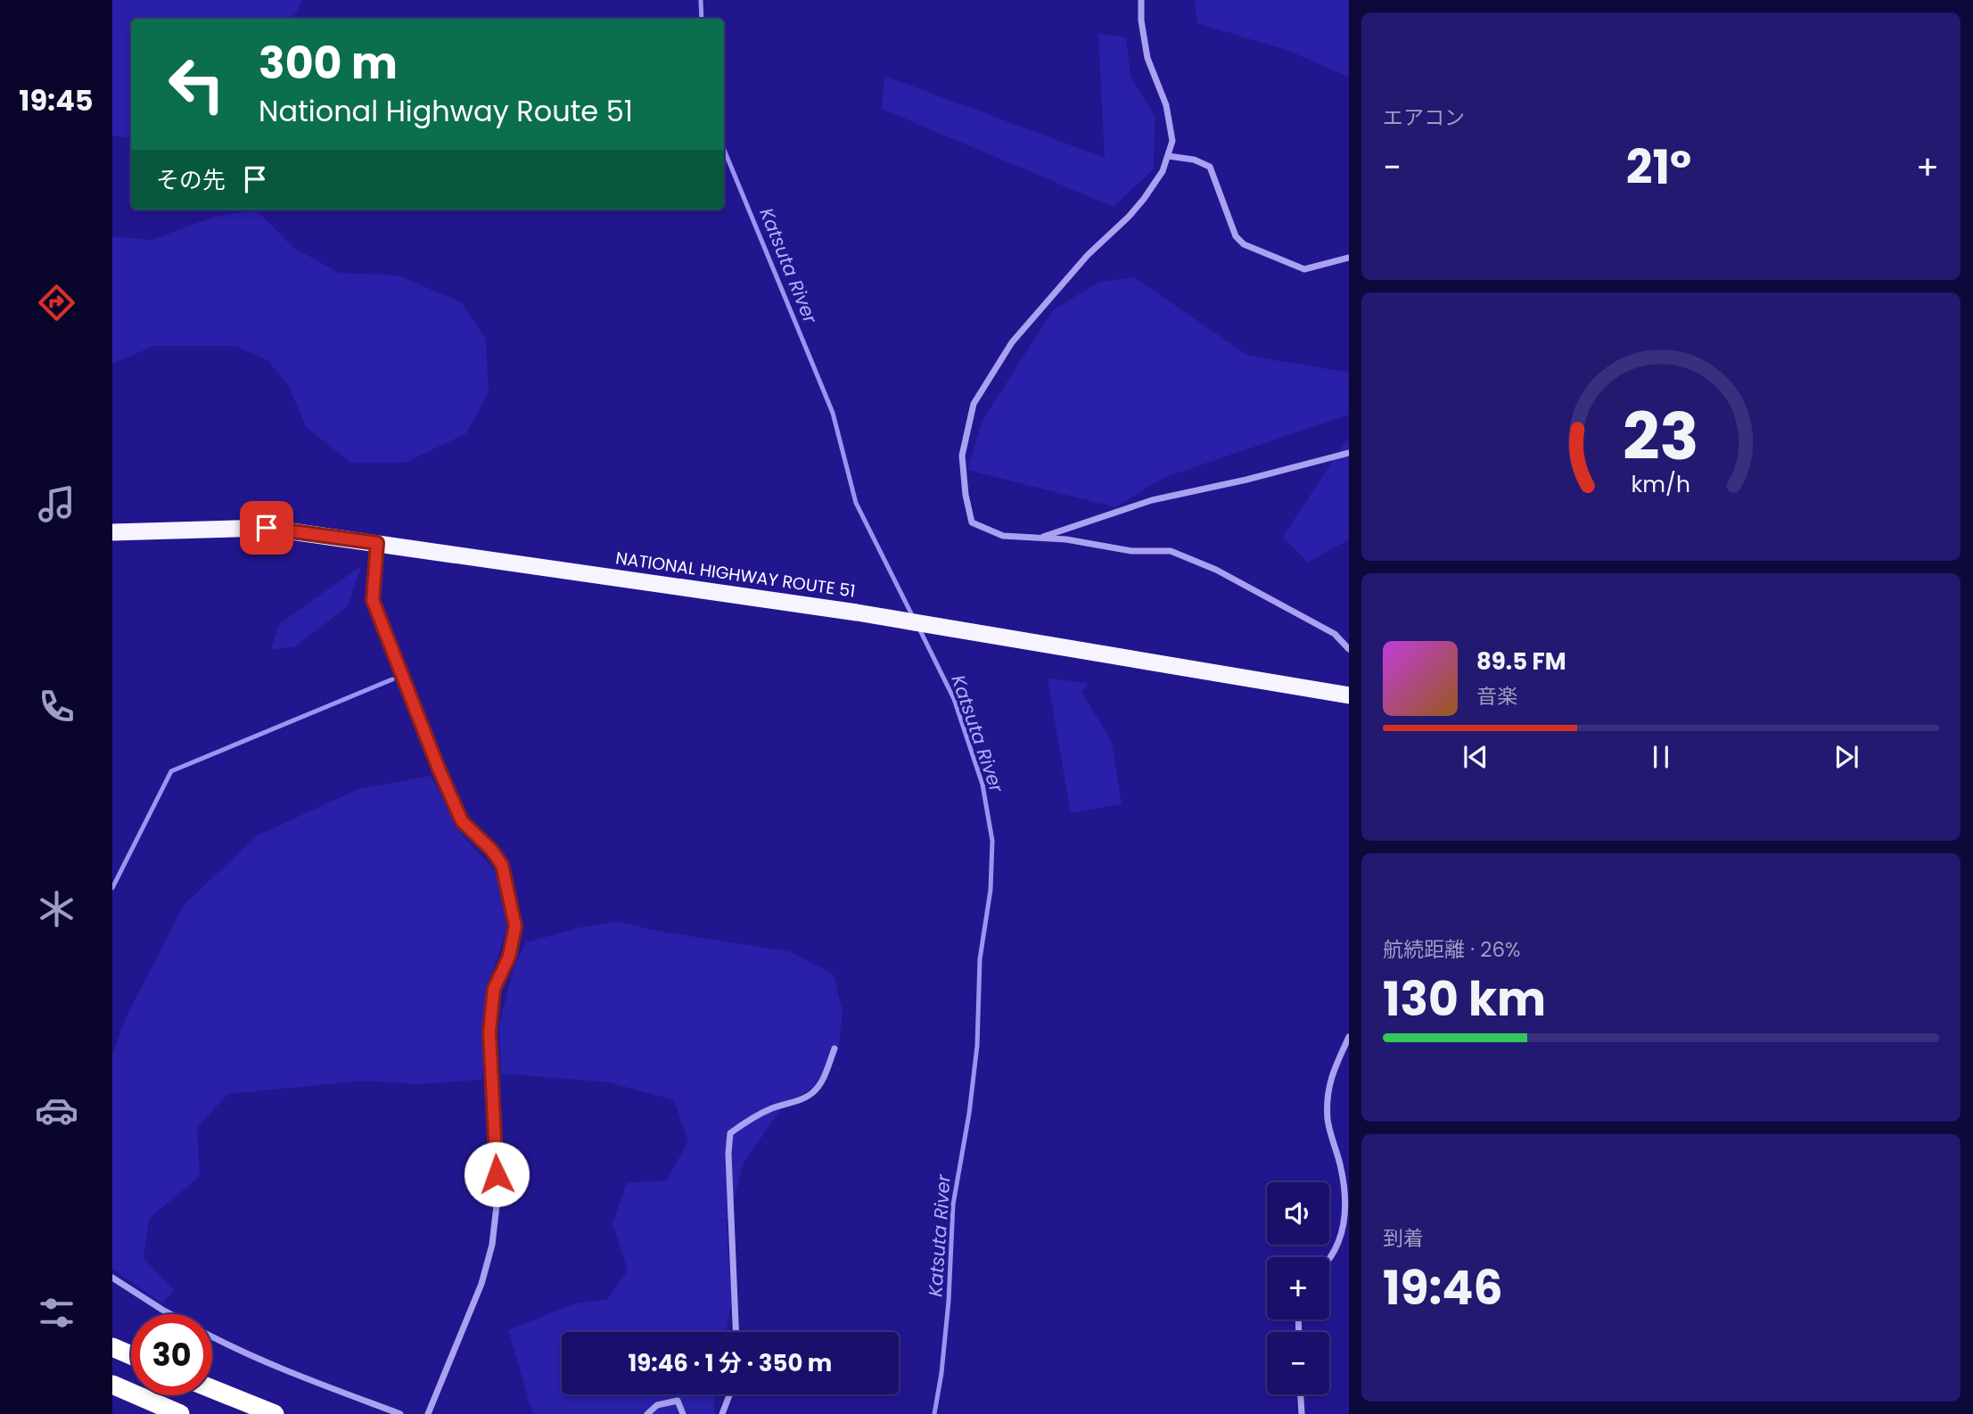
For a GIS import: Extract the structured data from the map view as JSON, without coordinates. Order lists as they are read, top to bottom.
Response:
{
  "streets": {
    "highway": ["NATIONAL HIGHWAY ROUTE 51"]
  },
  "water": ["Katsuta River"],
  "page": {
    "tabs": "19:45",
    "tile": [
      "エアコン",
      ["航続距離 · 26%", "130 km"],
      ["到着", "19:46"]
    ],
    "turn": ["300 m", "National Highway Route 51"],
    "heat": ["−", "21°", "+"],
    "then": "その先",
    "song": ["89.5 FM", "音楽"],
    "map_buttons": ["+", "−"],
    "limit": "30",
    "trip": "19:46 · 1 分 · 350 m",
    "gauge": ["23", "km/h"]
  }
}
